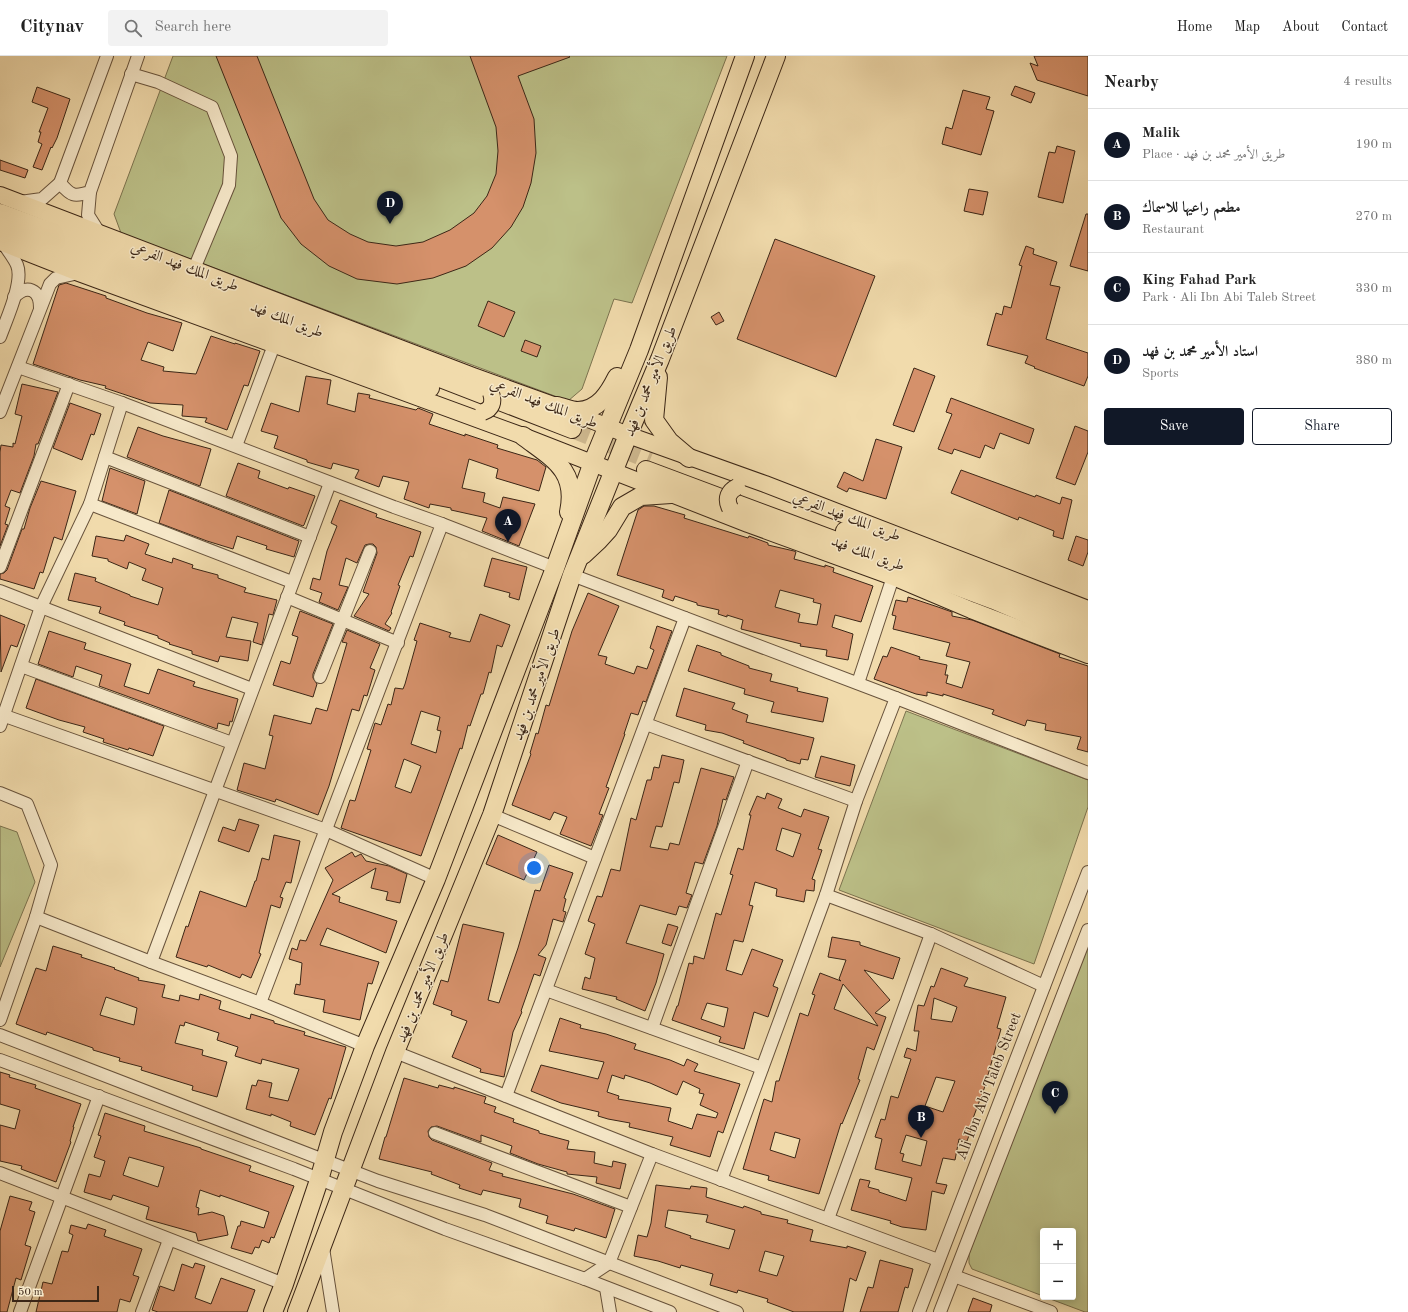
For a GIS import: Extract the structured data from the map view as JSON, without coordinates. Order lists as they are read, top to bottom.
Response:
{
  "streets": {
    "highway": ["طريق الملك فهد", "طريق الأمير محمد بن فهد"],
    "main road": ["طريق الملك فهد الفرعي"],
    "street": ["Ali Ibn Abi Taleb Street"]
  },
  "crossings": [
    ["طريق الملك فهد الفرعي", "طريق الملك فهد"],
    ["طريق الملك فهد الفرعي", "طريق الأمير محمد بن فهد"]
  ],
  "scale_bar": "50 m",
  "page": {
    "header": "Citynav",
    "search": "Search here",
    "nav": [
      "Home",
      "Map",
      "About",
      "Contact"
    ],
    "heading": ["Nearby", "4 results"],
    "list": [
      {
        "mark": "A",
        "name": "Malik",
        "note": "Place · طريق الأمير محمد بن فهد",
        "value": "190 m"
      },
      {
        "mark": "B",
        "name": "مطعم راعيها للاسماك",
        "note": "Restaurant",
        "value": "270 m"
      },
      {
        "mark": "C",
        "name": "King Fahad Park",
        "note": "Park · Ali Ibn Abi Taleb Street",
        "value": "330 m"
      },
      {
        "mark": "D",
        "name": "استاد الأمير محمد بن فهد",
        "note": "Sports",
        "value": "380 m"
      }
    ],
    "pins": [
      "D",
      "A",
      "C",
      "B"
    ],
    "buttons": ["Save", "Share"],
    "map_buttons": ["+", "−"],
    "scale": "50 m"
  }
}
